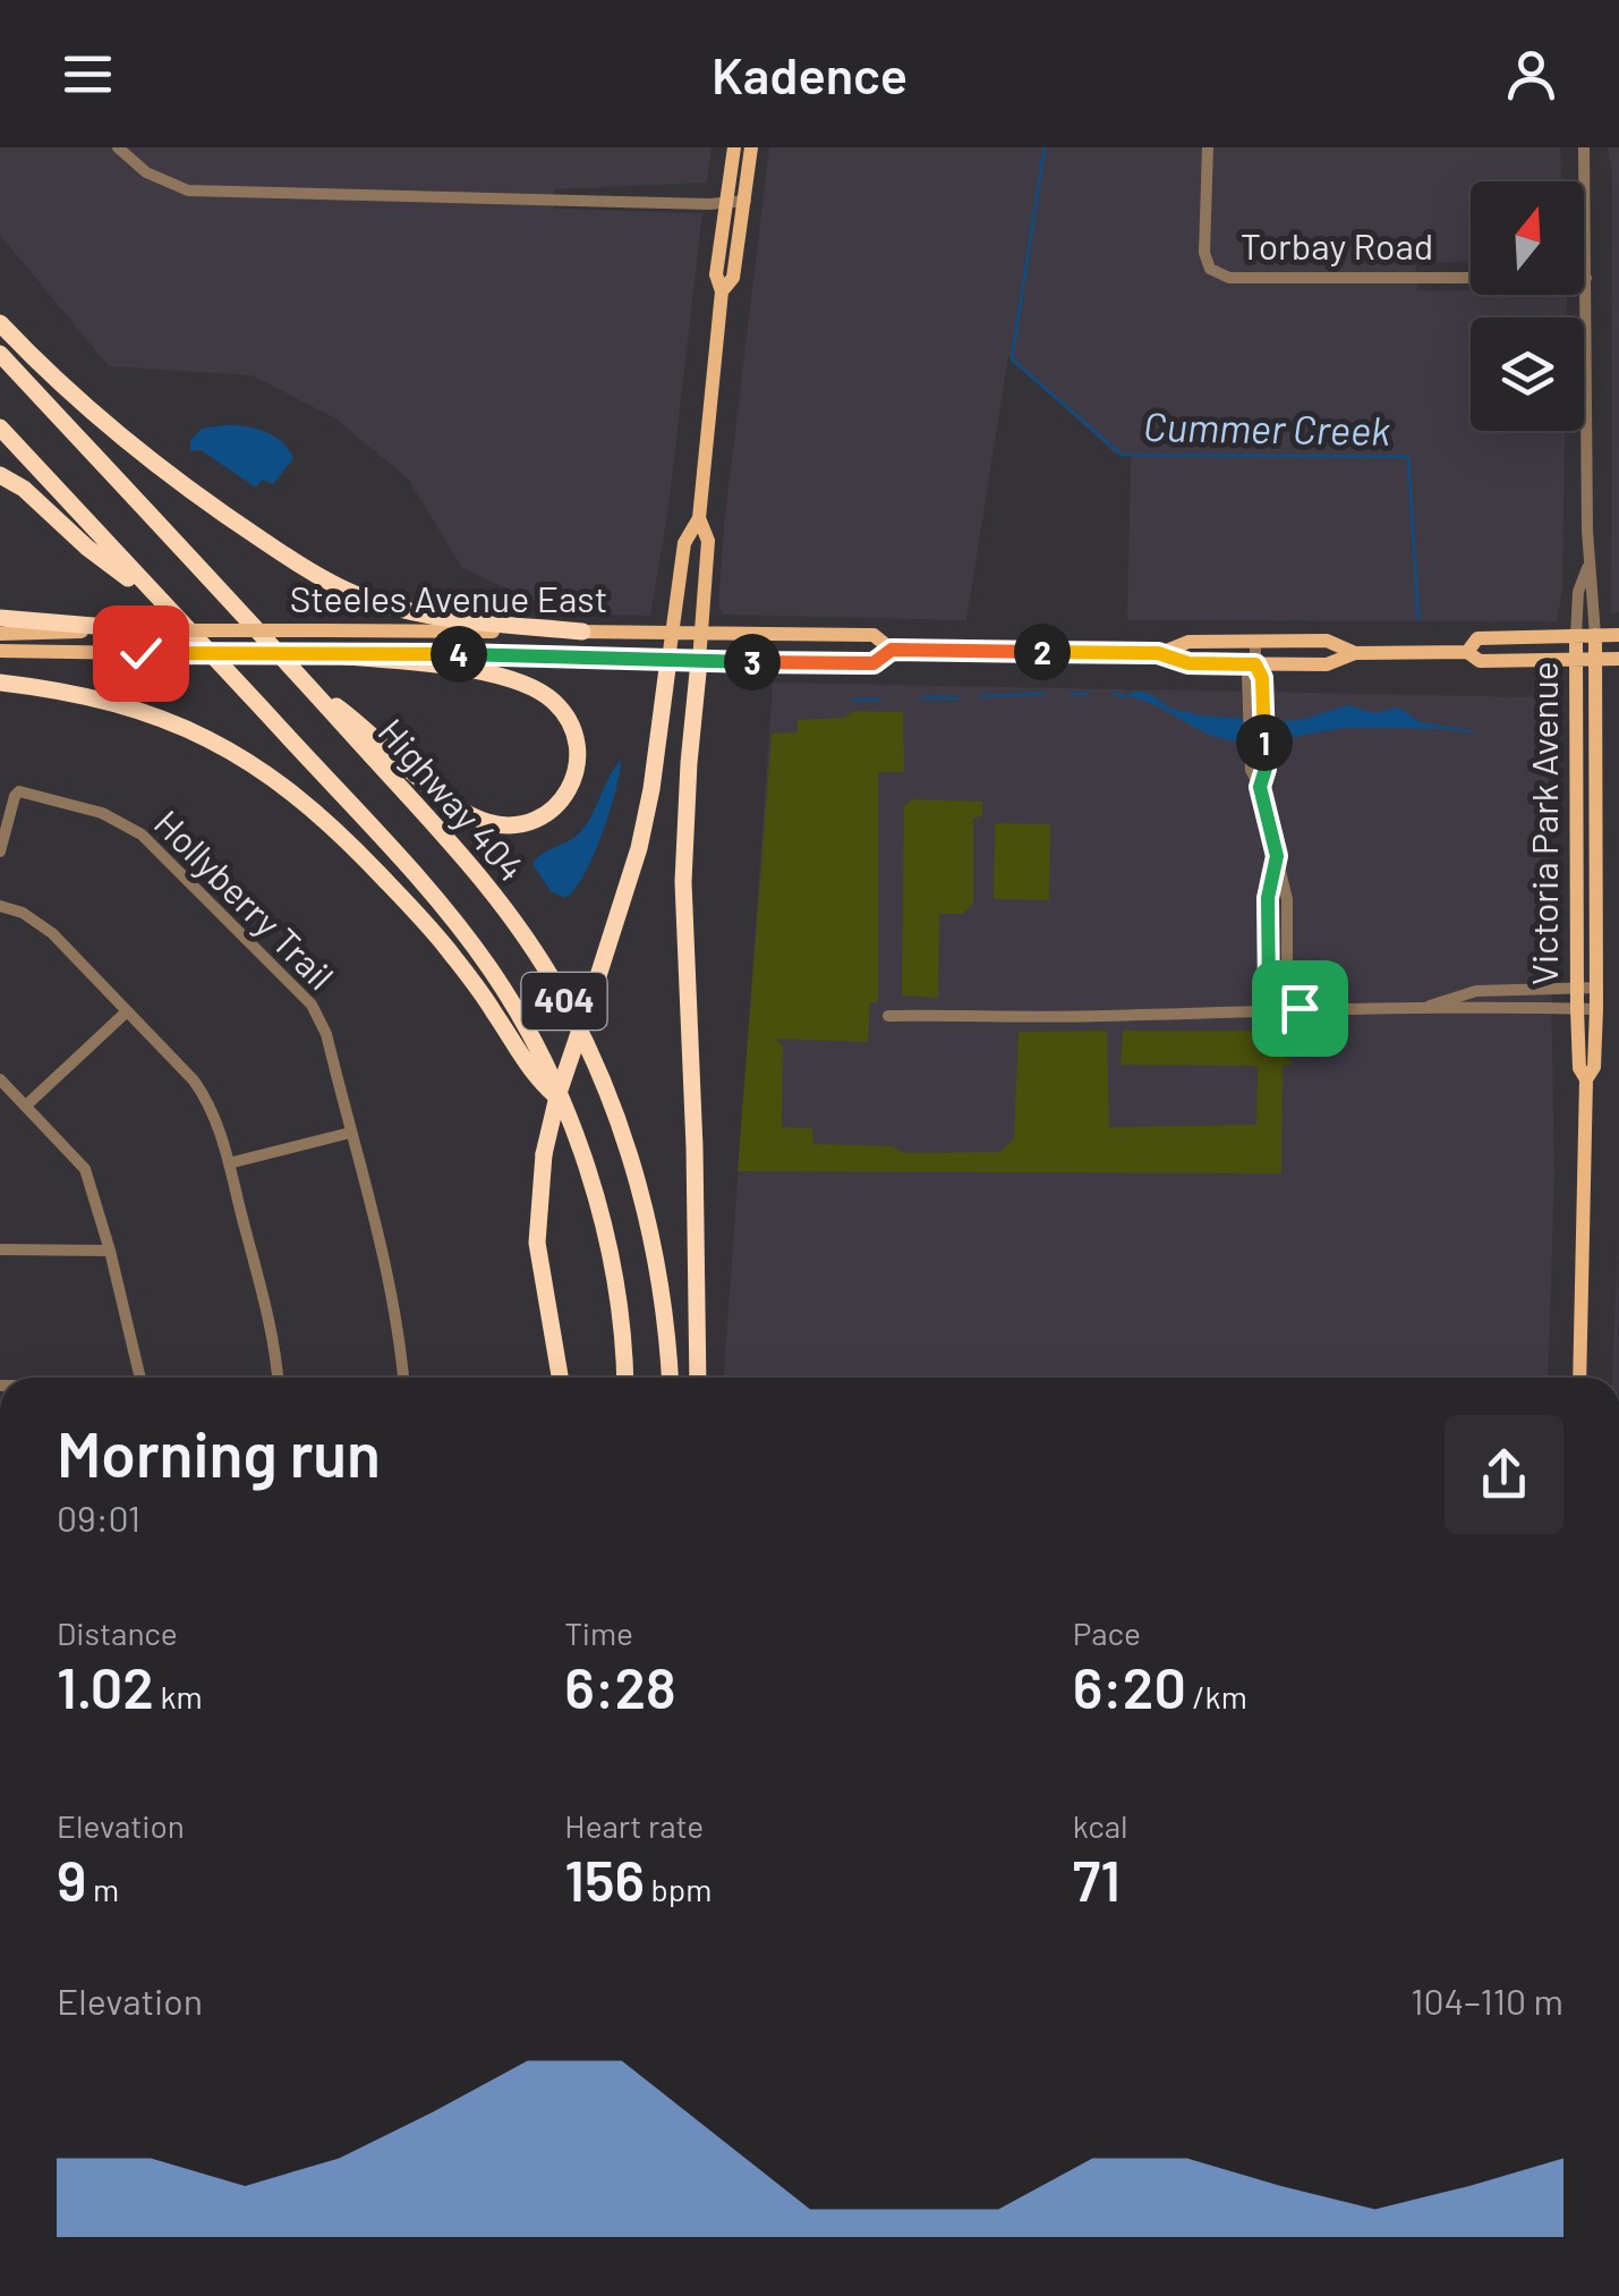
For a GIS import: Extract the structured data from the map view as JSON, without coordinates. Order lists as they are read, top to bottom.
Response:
{
  "streets": {
    "highway": ["Highway 404", "404"],
    "main road": ["Steeles Avenue East", "Victoria Park Avenue"],
    "street": ["Torbay Road", "Hollyberry Trail"]
  },
  "crossings": [
    ["Torbay Road", "Victoria Park Avenue"],
    ["Steeles Avenue East", "Victoria Park Avenue"]
  ],
  "water": ["Cummer Creek"],
  "north": "top",
  "page": {
    "header": "Kadence",
    "pins": [
      "2",
      "4",
      "3",
      "1"
    ],
    "heading": ["Morning run", "09:01"],
    "stats": [
      ["Distance", "1.02 km"],
      ["Time", "6:28"],
      ["Pace", "6:20 /km"],
      ["Elevation", "9 m"],
      ["Heart rate", "156 bpm"],
      ["kcal", "71"]
    ],
    "chart": ["Elevation", "104–110 m"]
  }
}
